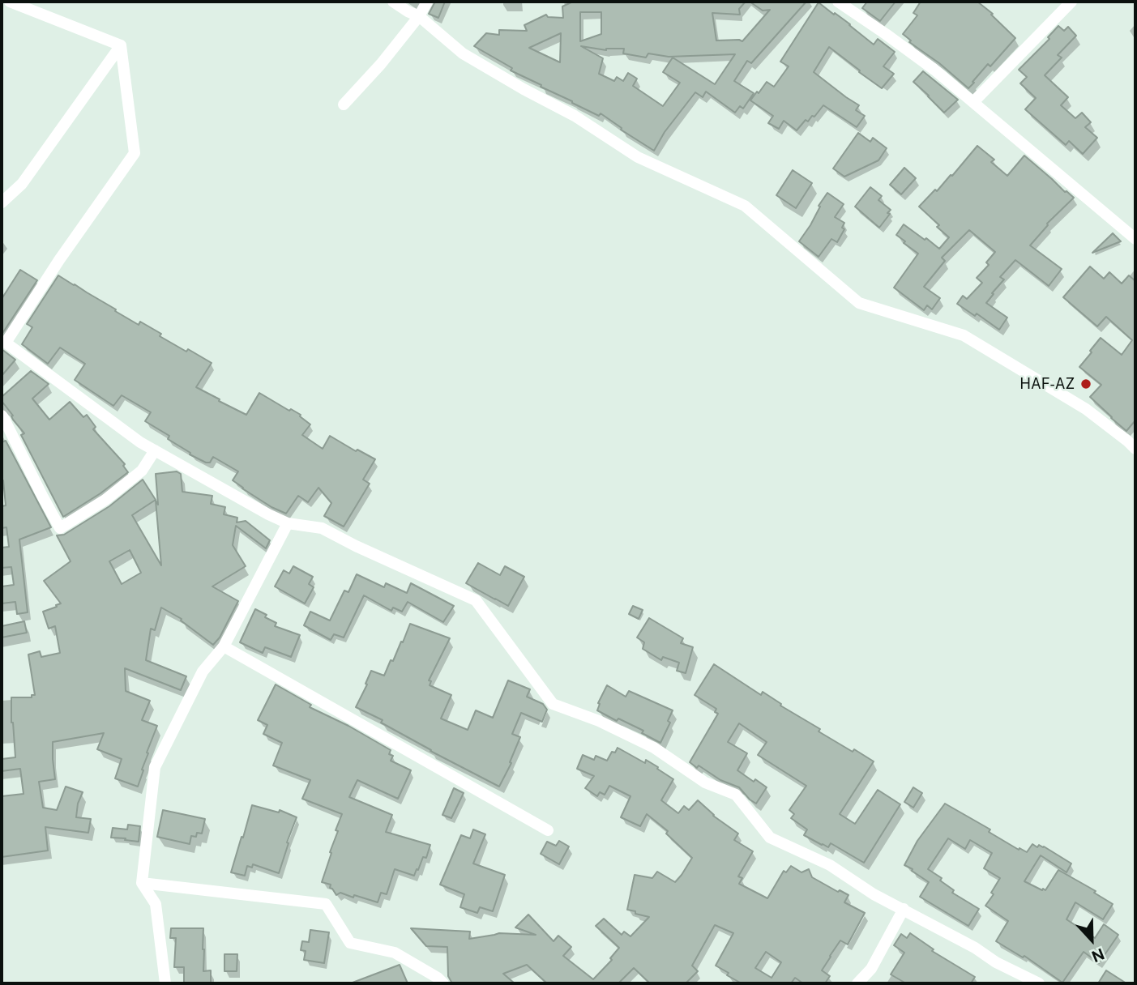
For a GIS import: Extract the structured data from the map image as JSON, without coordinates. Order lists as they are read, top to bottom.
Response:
{
  "places": ["HAF-AZ"],
  "north": "bottom"
}
